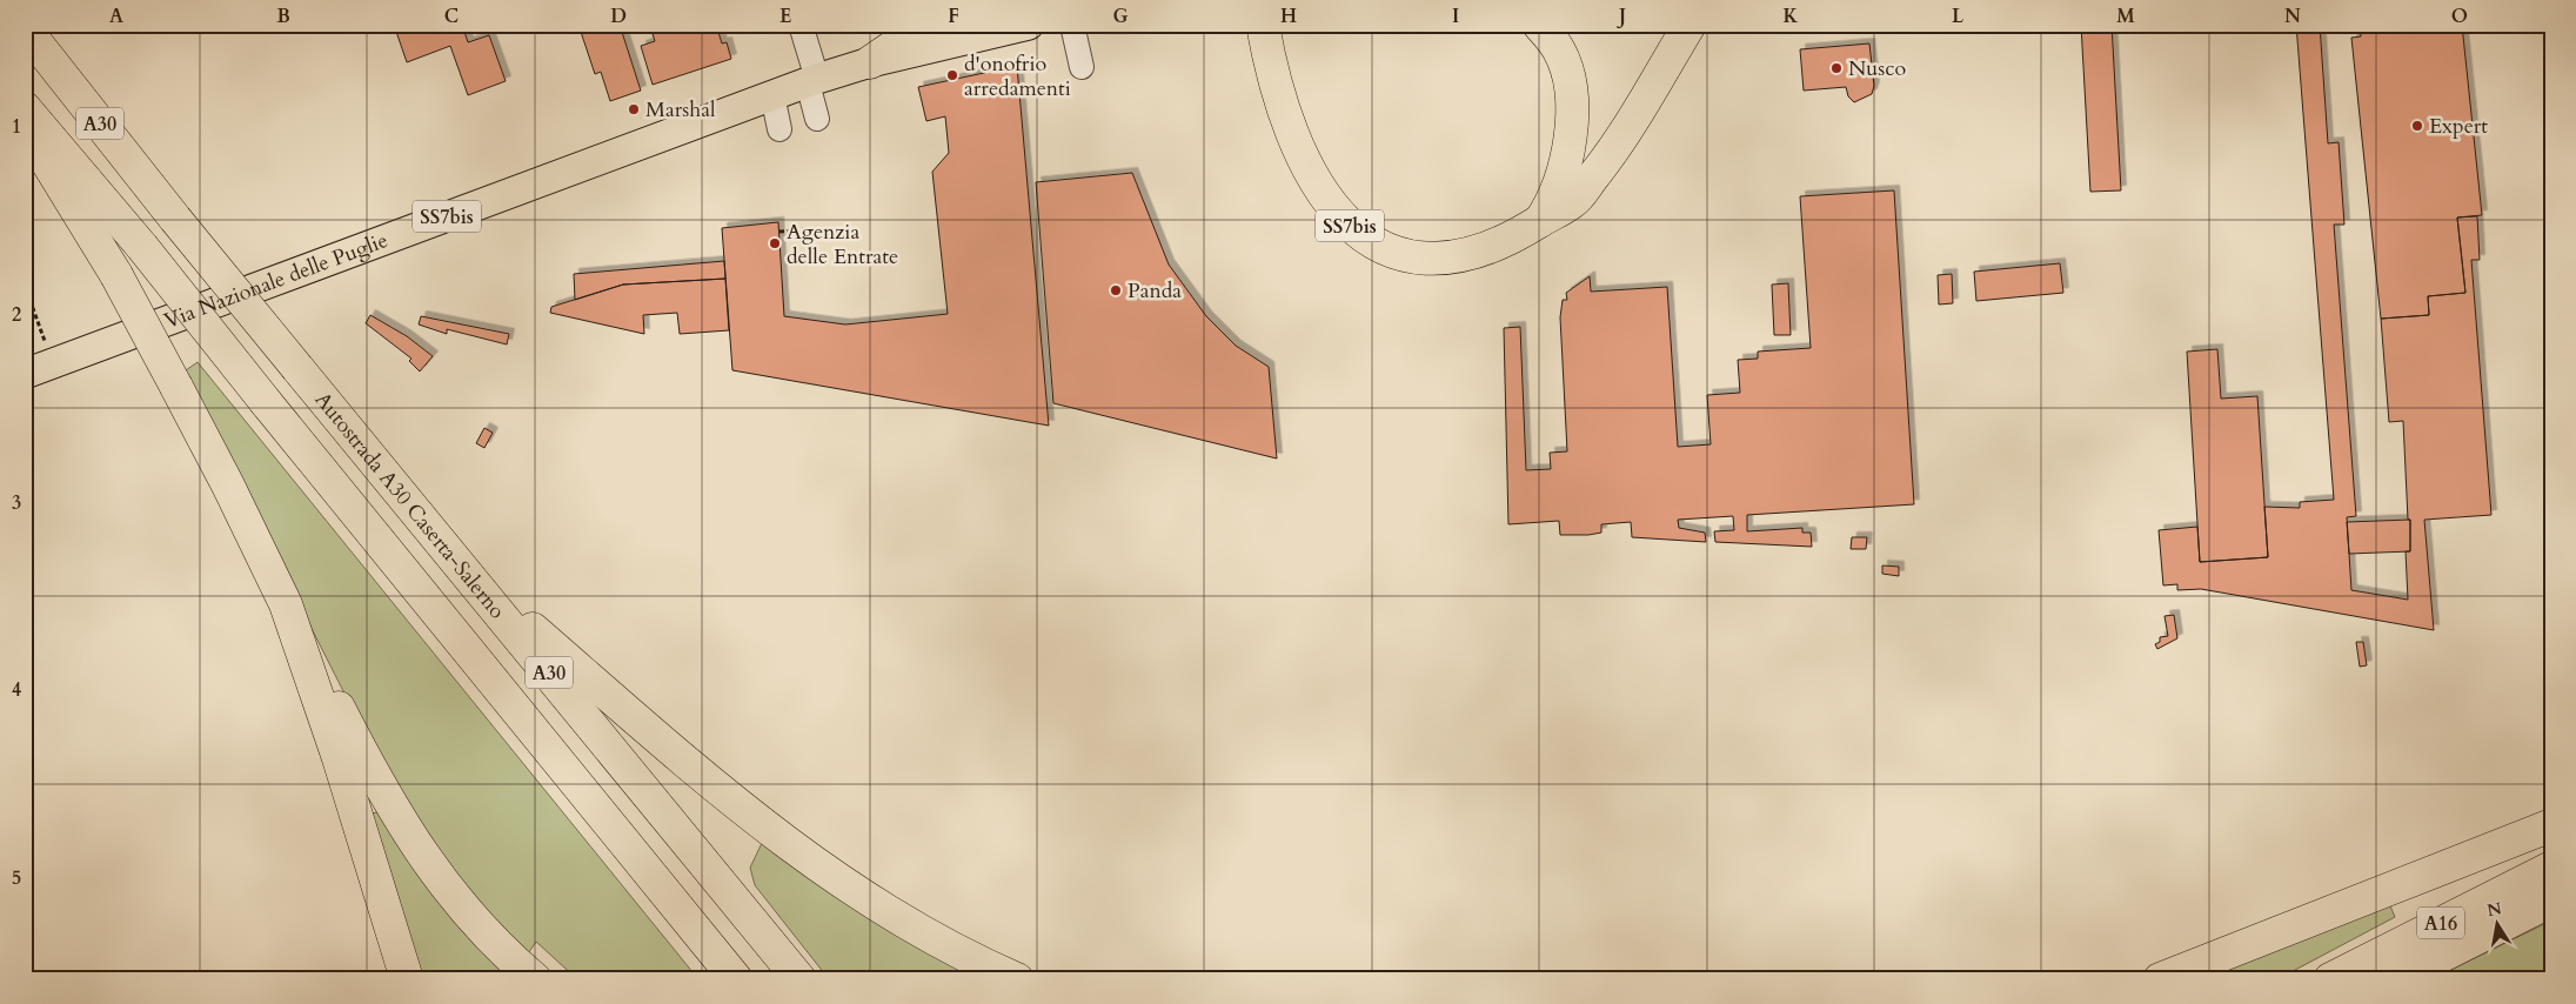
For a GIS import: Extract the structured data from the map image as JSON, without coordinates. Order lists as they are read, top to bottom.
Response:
{
  "streets": {
    "highway": [
      "A30",
      "SS7bis",
      "Autostrada A30 Caserta-Salerno",
      "A16"
    ],
    "main road": ["Via Nazionale delle Puglie"]
  },
  "crossings": [
    ["SS7bis", "Via Nazionale delle Puglie"]
  ],
  "places": [
    "Nusco",
    "d'onofrio arredamenti",
    "Marshal",
    "Expert",
    "Agenzia delle Entrate",
    "Panda"
  ],
  "north": "top",
  "grid": {
    "columns": [
      "A",
      "B",
      "C",
      "D",
      "E",
      "F",
      "G",
      "H",
      "I",
      "J",
      "K",
      "L",
      "M",
      "N",
      "O"
    ],
    "rows": [
      "1",
      "2",
      "3",
      "4",
      "5"
    ]
  }
}
